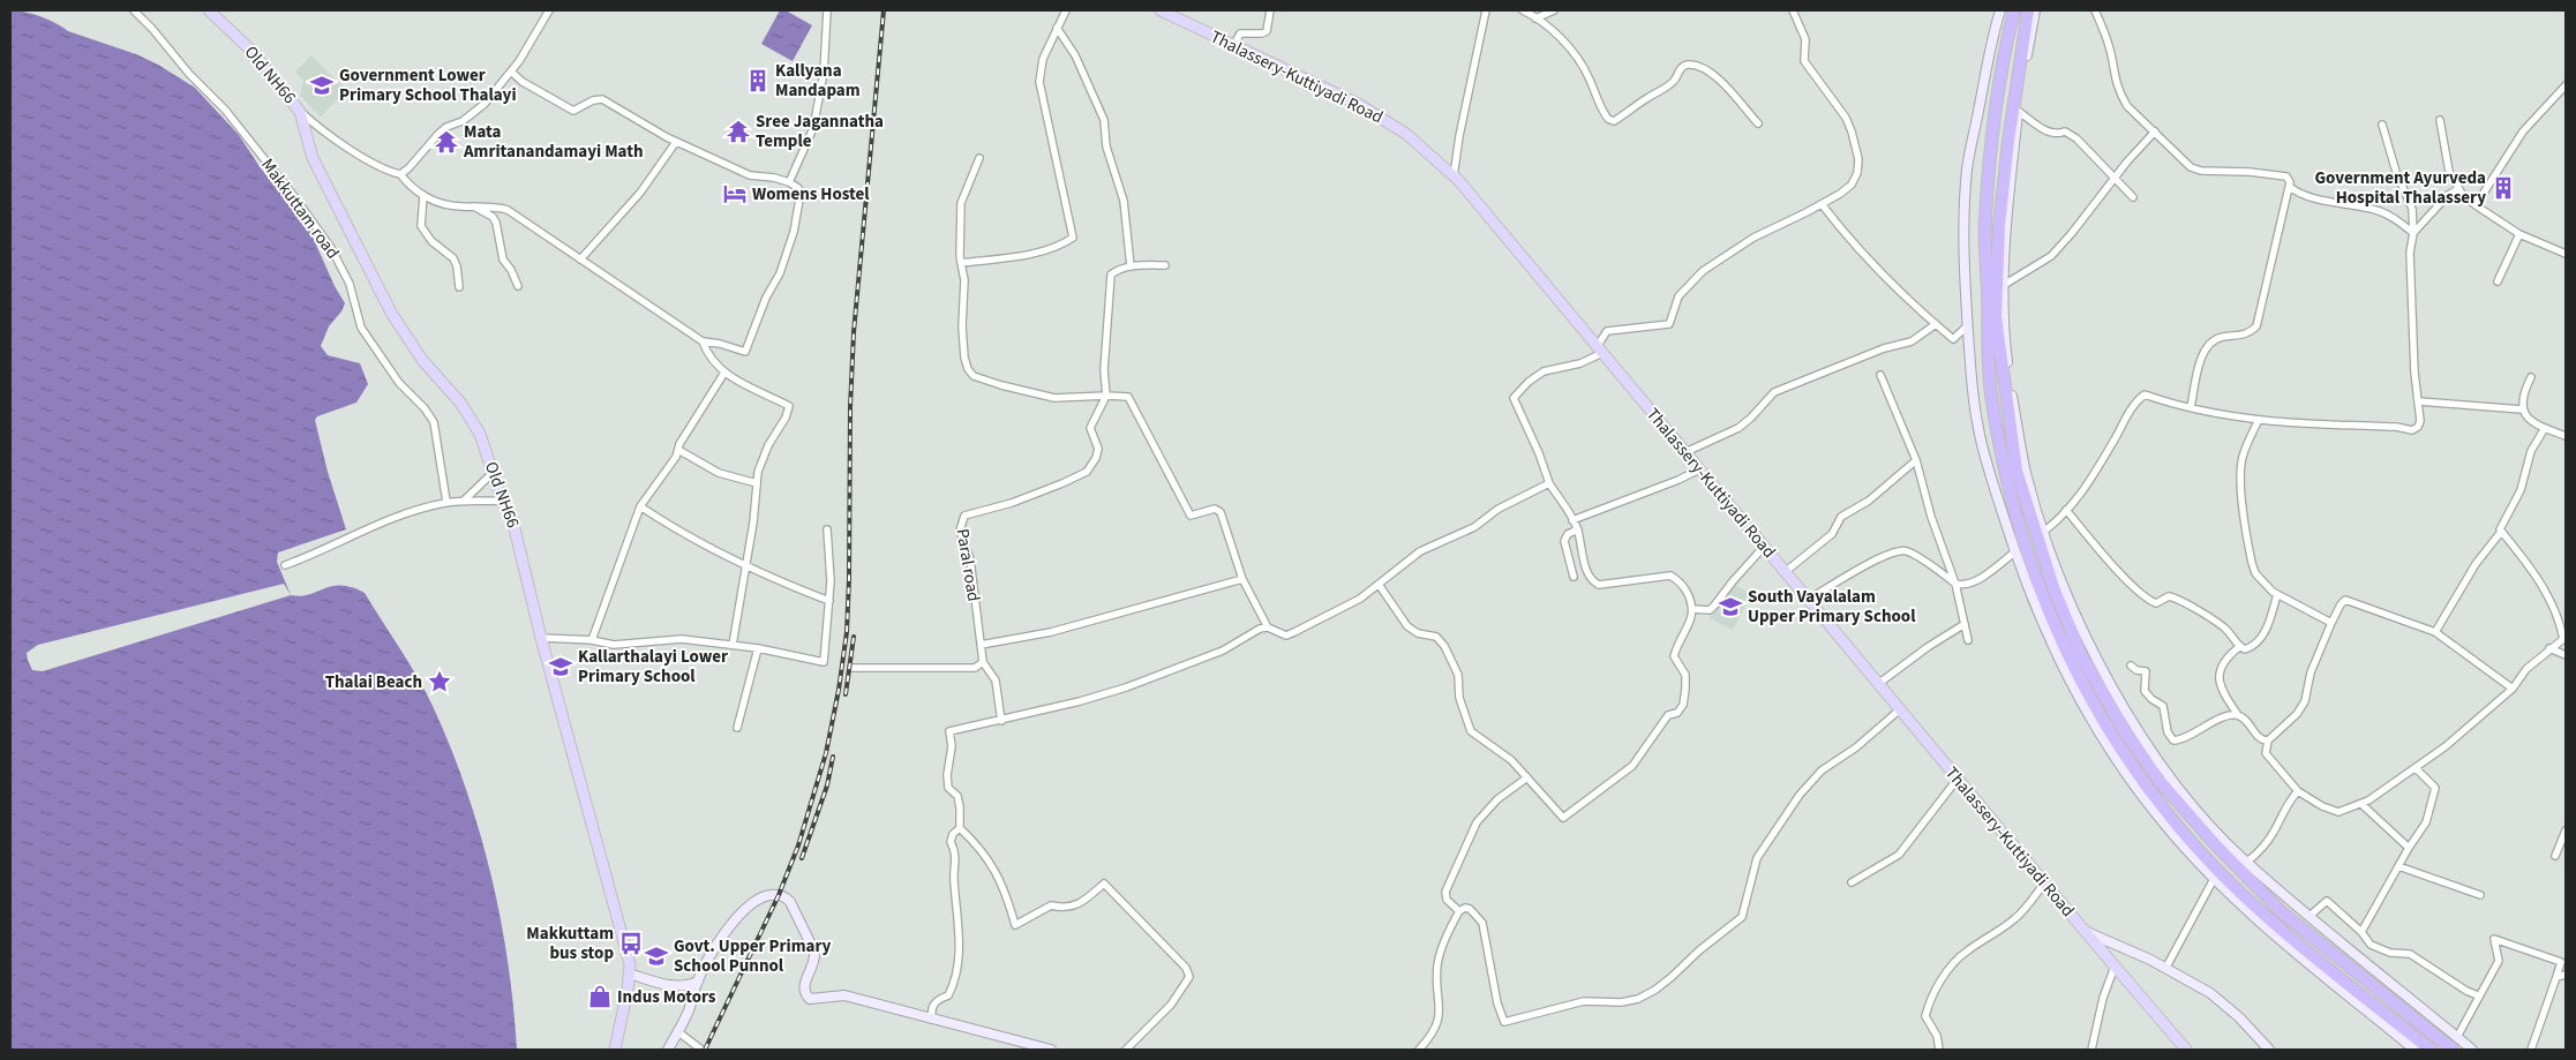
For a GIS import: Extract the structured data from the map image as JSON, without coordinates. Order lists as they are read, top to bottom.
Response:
{
  "streets": {
    "main road": ["Old NH66", "Thalassery-Kuttiyadi Road"],
    "street": ["Makkuttam road", "Paral road"]
  },
  "places": {
    "building": ["Kallyana Mandapam", "Government Ayurveda Hospital Thalassery"],
    "school or university": [
      "Government Lower Primary School Thalayi",
      "South Vayalalam Upper Primary School",
      "Kallarthalayi Lower Primary School",
      "Govt. Upper Primary School Punnol"
    ],
    "temple": ["Sree Jagannatha Temple", "Mata Amritanandamayi Math"],
    "hotel": ["Womens Hostel"],
    "place": ["Thalai Beach"],
    "bus stop": ["Makkuttam bus stop"],
    "shop": ["Indus Motors"]
  }
}
